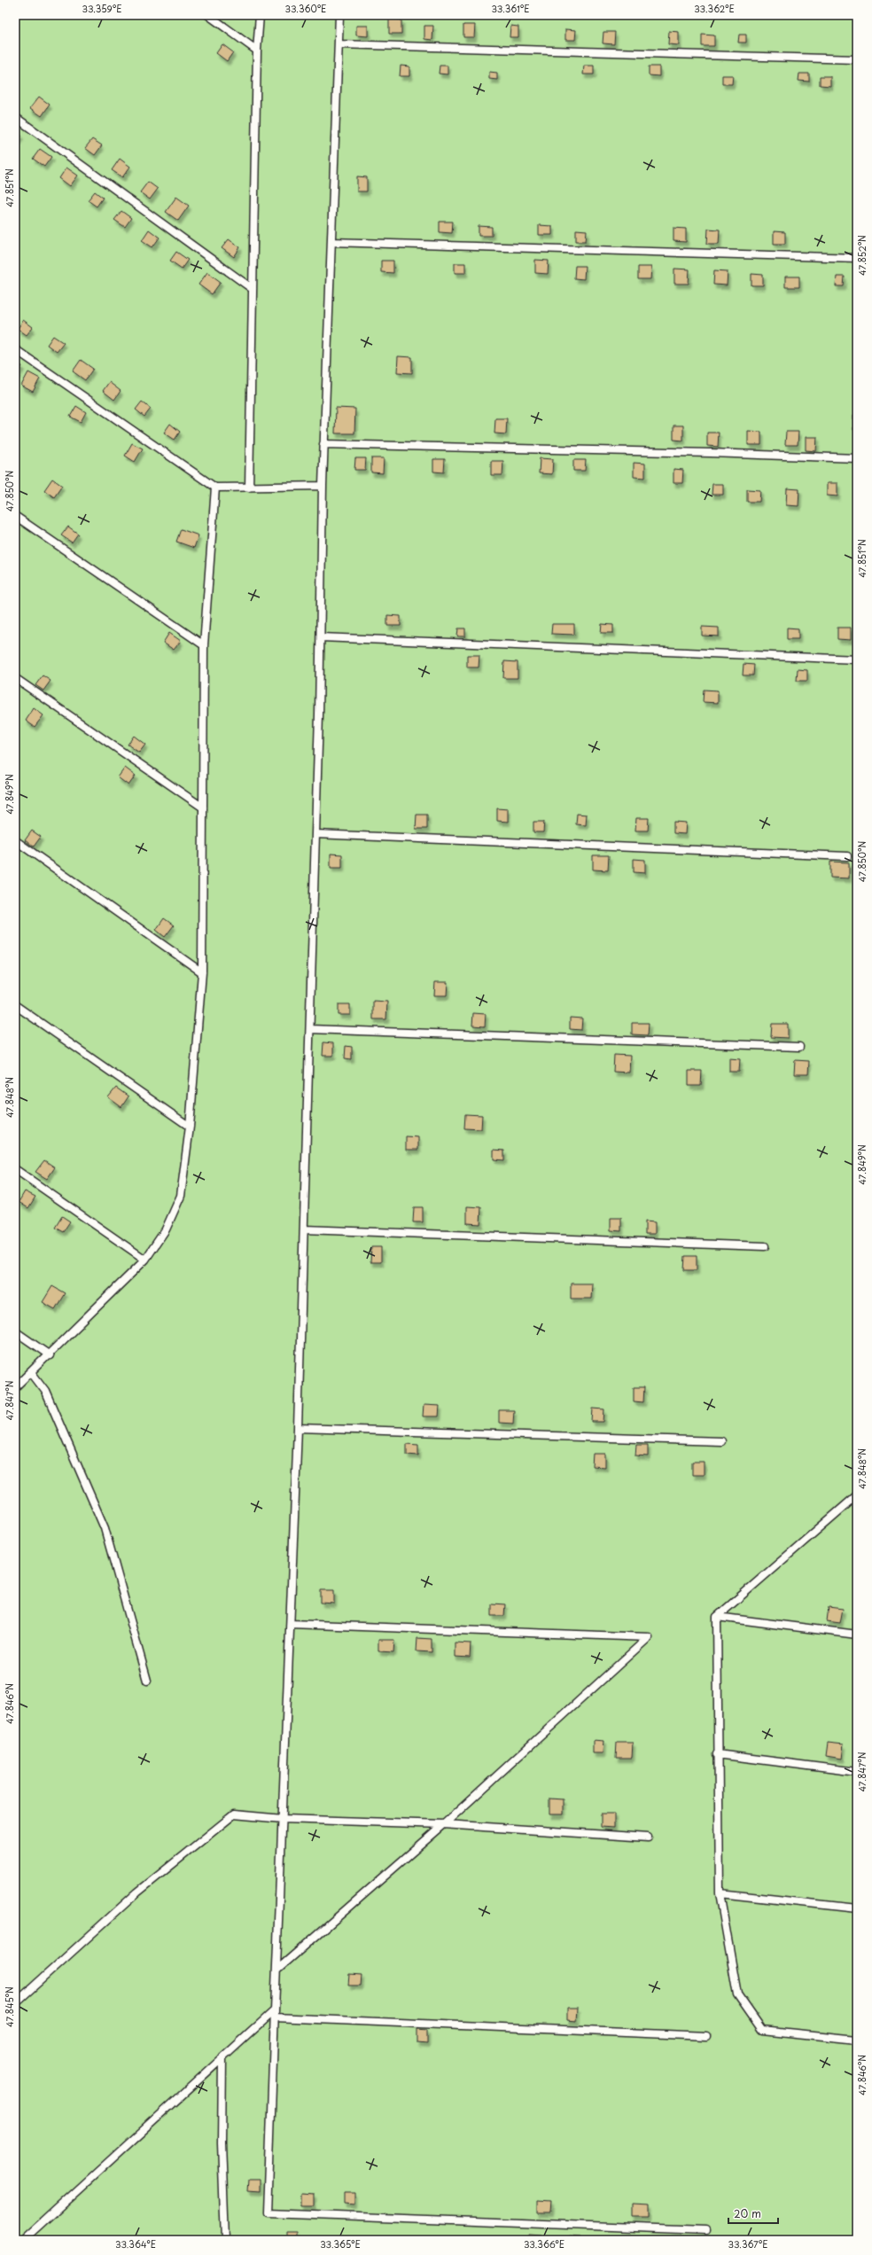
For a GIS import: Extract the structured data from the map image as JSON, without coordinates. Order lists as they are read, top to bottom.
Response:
{
  "scale_bar": "20 m",
  "coordinates": [
    "33.359°E",
    "33.360°E",
    "33.361°E",
    "33.362°E",
    "47.851°N",
    "47.852°N",
    "47.850°N",
    "47.849°N",
    "47.848°N",
    "47.847°N",
    "47.846°N",
    "47.845°N",
    "33.364°E",
    "33.365°E",
    "33.366°E",
    "33.367°E"
  ]
}
